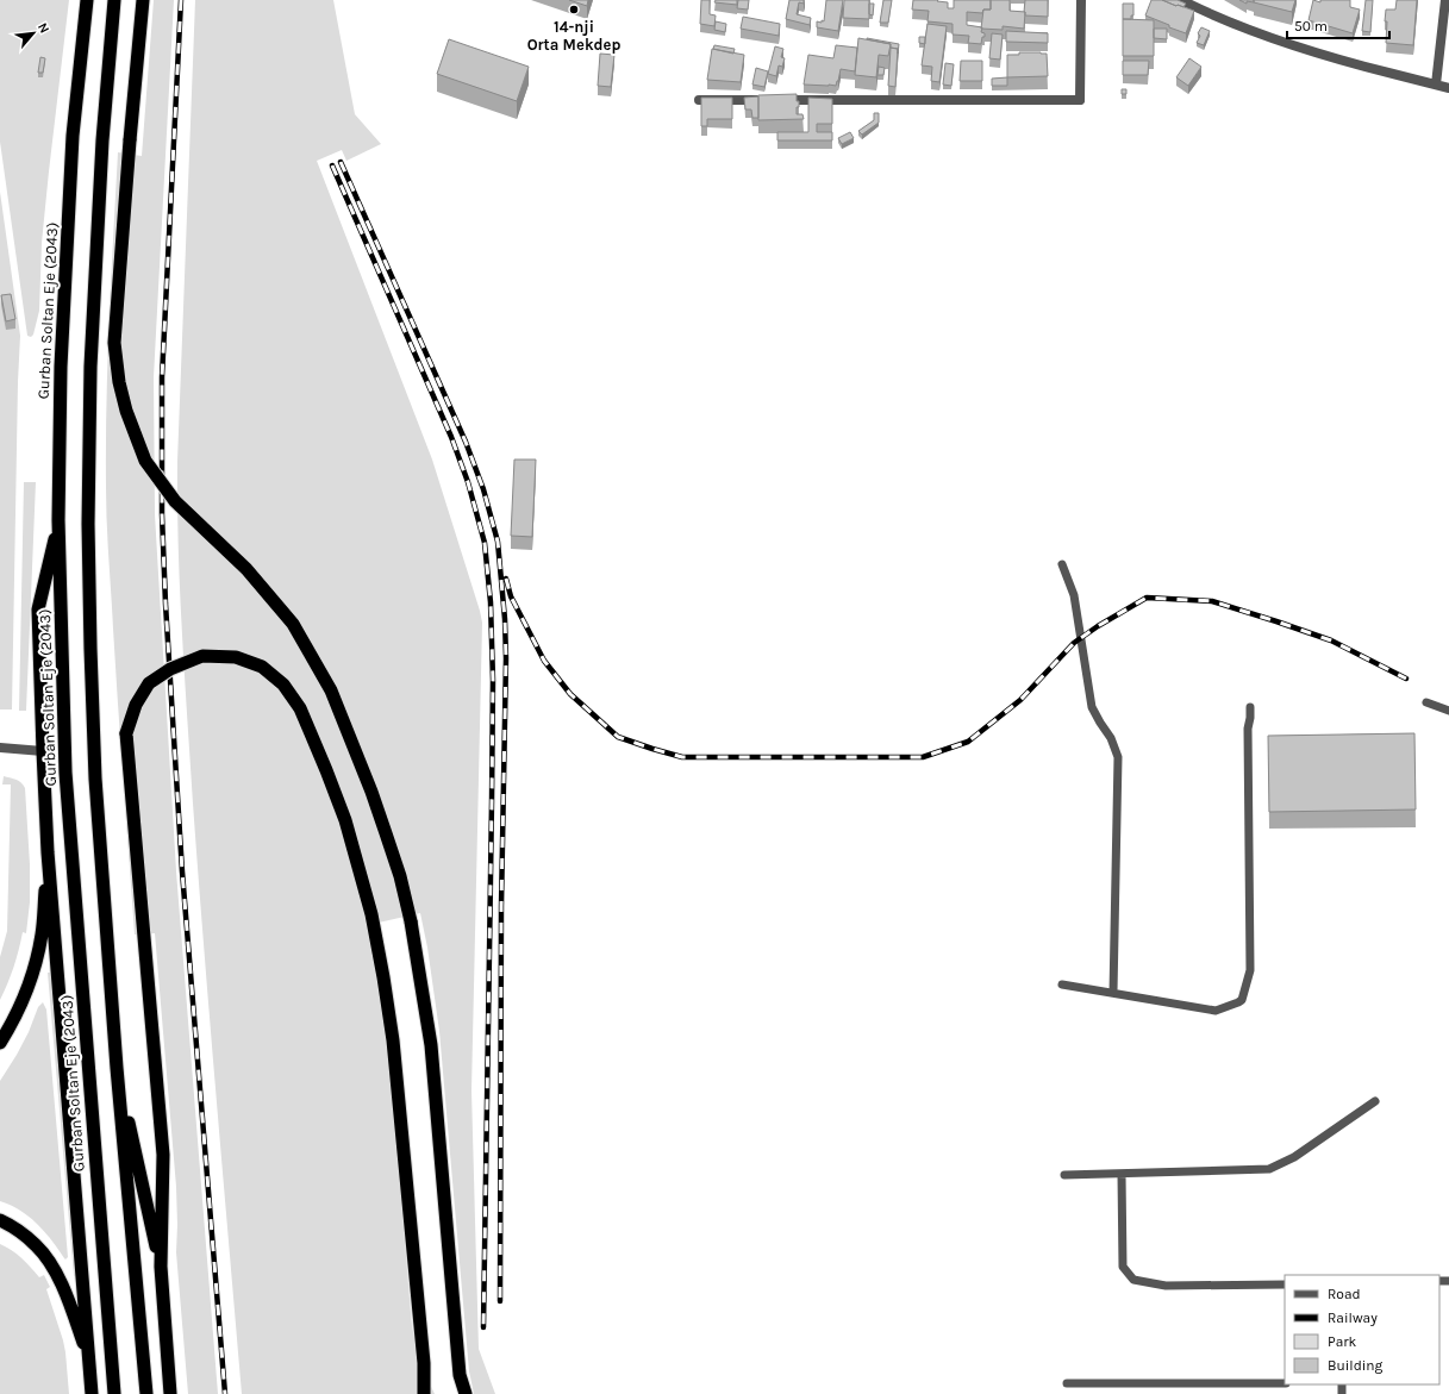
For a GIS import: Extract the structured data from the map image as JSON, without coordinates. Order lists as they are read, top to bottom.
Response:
{
  "streets": {
    "highway": ["Gurban Soltan Eje (2043)"]
  },
  "places": ["14-nji Orta Mekdep"],
  "legend": [
    "Road",
    "Railway",
    "Park",
    "Building"
  ],
  "scale_bar": "50 m",
  "north": "top right"
}
